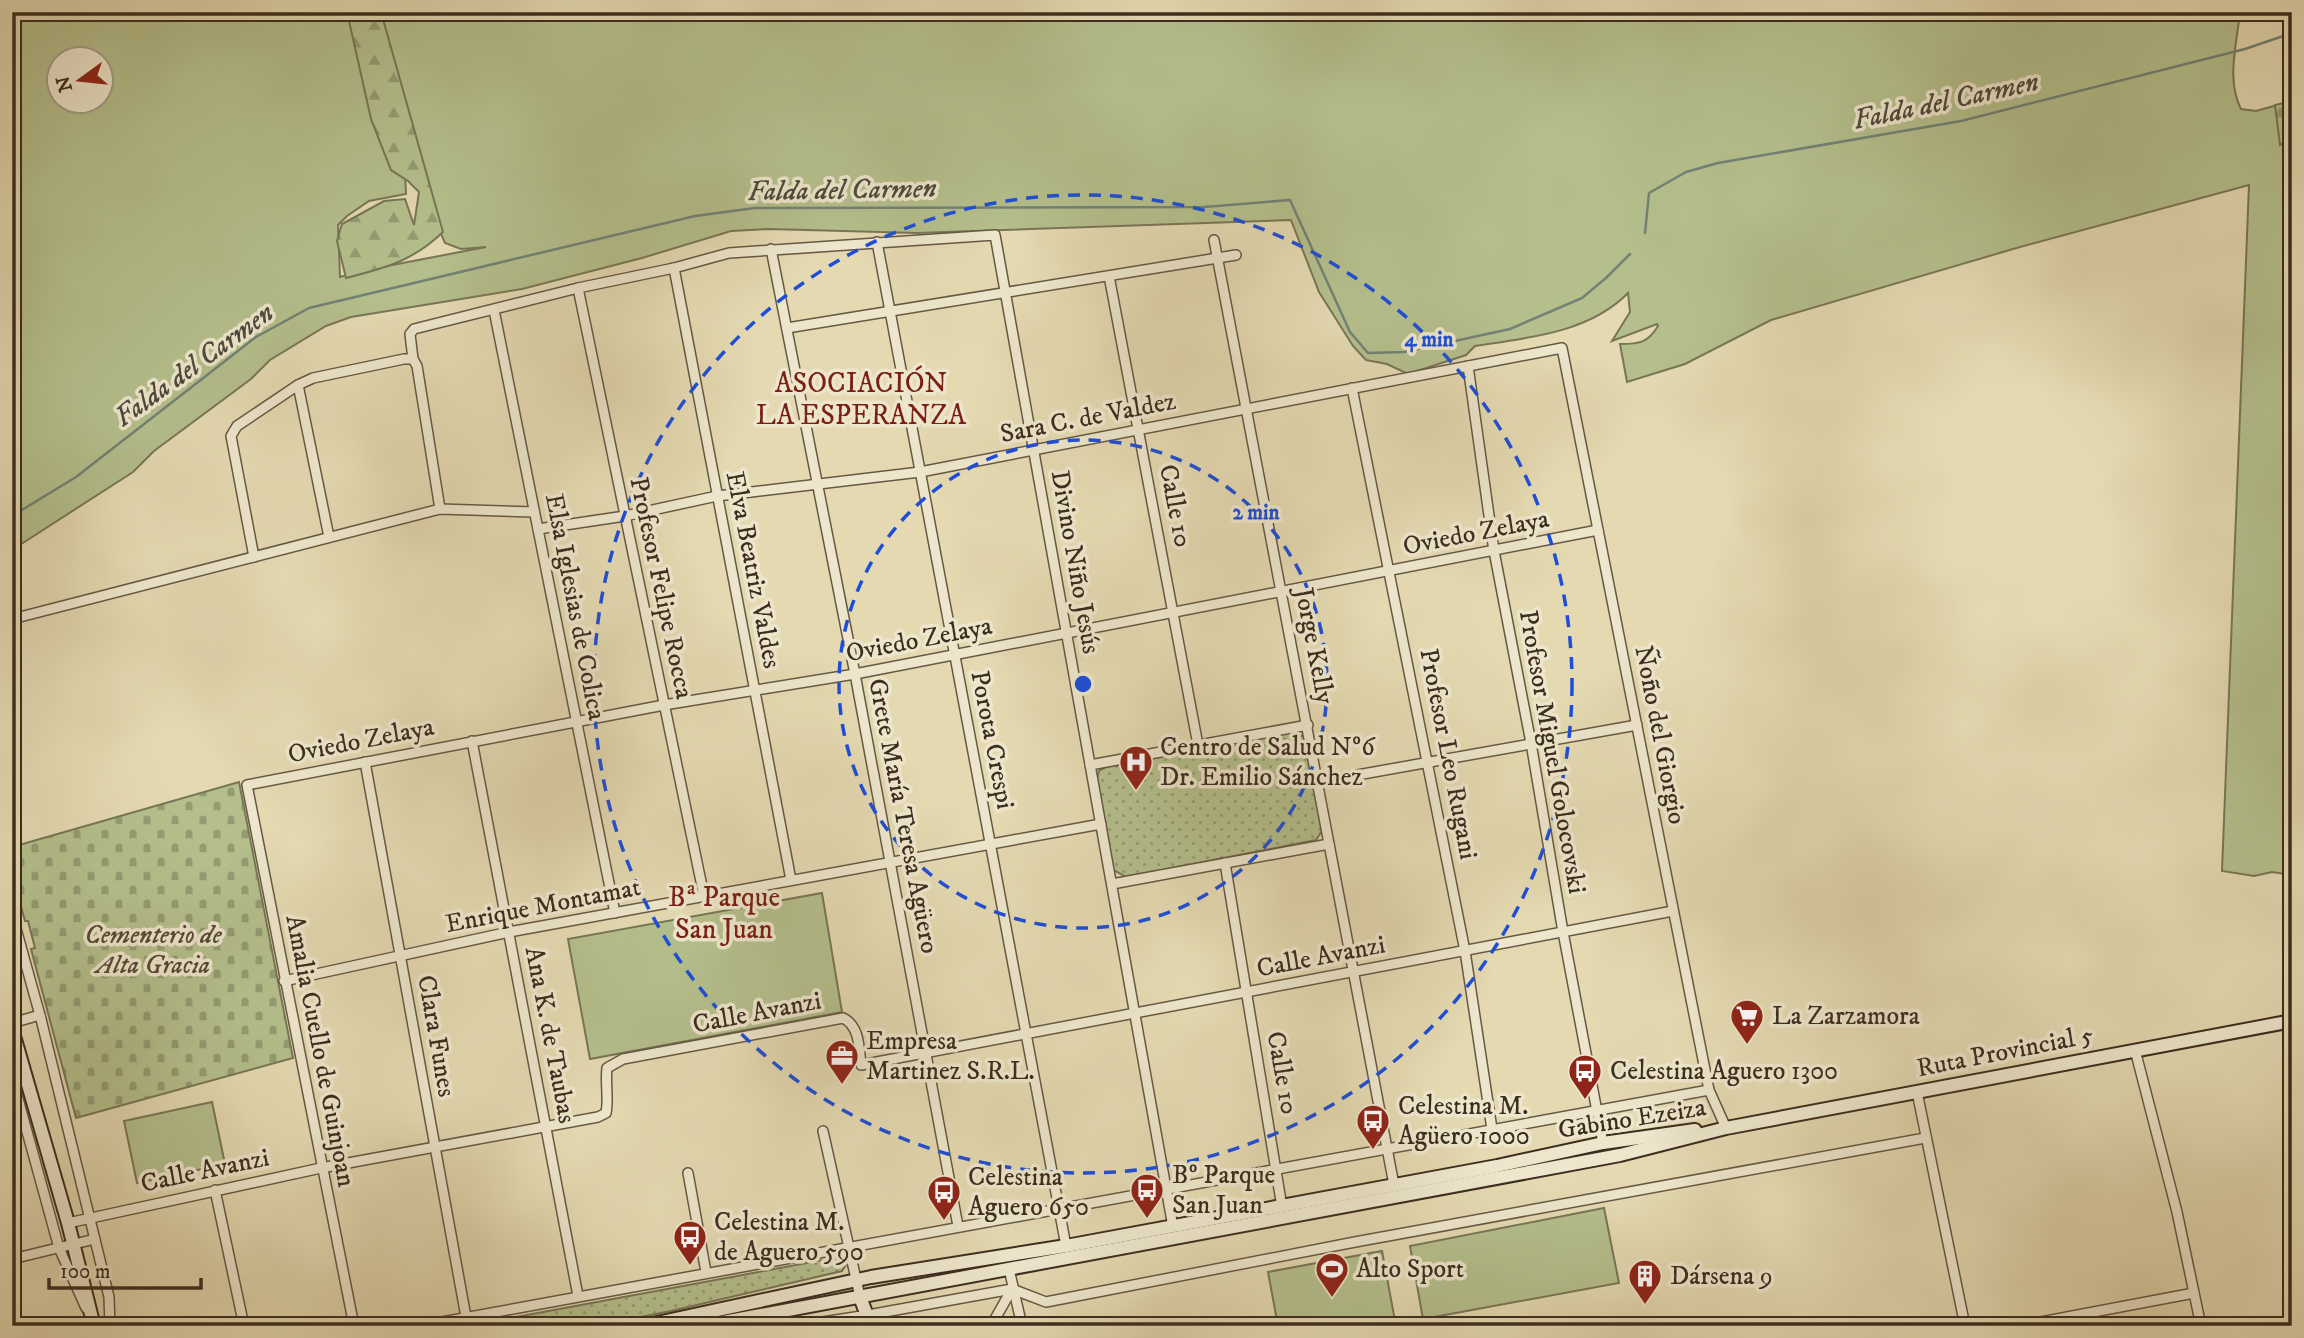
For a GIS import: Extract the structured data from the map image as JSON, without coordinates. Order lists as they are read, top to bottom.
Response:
{
  "streets": {
    "main road": ["Ruta Provincial 5", "Gabino Ezeiza"],
    "street": [
      "Sara C. de Valdez",
      "Calle 10",
      "Oviedo Zelaya",
      "Divino Niño Jesús",
      "Elva Beatriz Valdes",
      "Profesor Felipe Rocca",
      "Elsa Iglesias de Colica",
      "Jorge Kelly",
      "Ñoño del Giorgio",
      "Porota Crespi",
      "Profesor Miguel Golocovski",
      "Profesor Leo Rugani",
      "Grete María Teresa Agüero",
      "Enrique Montamat",
      "Calle Avanzi",
      "Ana K. de Taubas",
      "Clara Funes",
      "Amalia Cuello de Guinjoan"
    ]
  },
  "crossings": [
    ["Sara C. de Valdez", "Calle 10"],
    ["Sara C. de Valdez", "Divino Niño Jesús"],
    ["Sara C. de Valdez", "Elva Beatriz Valdes"],
    ["Sara C. de Valdez", "Profesor Felipe Rocca"],
    ["Sara C. de Valdez", "Elsa Iglesias de Colica"],
    ["Sara C. de Valdez", "Jorge Kelly"],
    ["Sara C. de Valdez", "Ñoño del Giorgio"],
    ["Sara C. de Valdez", "Porota Crespi"],
    ["Sara C. de Valdez", "Profesor Miguel Golocovski"],
    ["Sara C. de Valdez", "Profesor Leo Rugani"],
    ["Sara C. de Valdez", "Grete María Teresa Agüero"],
    ["Calle 10", "Oviedo Zelaya"],
    ["Calle 10", "Calle Avanzi"],
    ["Calle 10", "Gabino Ezeiza"],
    ["Oviedo Zelaya", "Divino Niño Jesús"],
    ["Oviedo Zelaya", "Elva Beatriz Valdes"],
    ["Oviedo Zelaya", "Profesor Felipe Rocca"],
    ["Oviedo Zelaya", "Elsa Iglesias de Colica"],
    ["Oviedo Zelaya", "Jorge Kelly"],
    ["Oviedo Zelaya", "Ñoño del Giorgio"],
    ["Oviedo Zelaya", "Porota Crespi"],
    ["Oviedo Zelaya", "Profesor Miguel Golocovski"],
    ["Oviedo Zelaya", "Profesor Leo Rugani"],
    ["Oviedo Zelaya", "Grete María Teresa Agüero"],
    ["Oviedo Zelaya", "Ana K. de Taubas"],
    ["Oviedo Zelaya", "Clara Funes"],
    ["Oviedo Zelaya", "Amalia Cuello de Guinjoan"],
    ["Divino Niño Jesús", "Porota Crespi"],
    ["Divino Niño Jesús", "Enrique Montamat"],
    ["Divino Niño Jesús", "Calle Avanzi"],
    ["Divino Niño Jesús", "Gabino Ezeiza"],
    ["Elva Beatriz Valdes", "Enrique Montamat"],
    ["Profesor Felipe Rocca", "Enrique Montamat"],
    ["Elsa Iglesias de Colica", "Enrique Montamat"],
    ["Jorge Kelly", "Calle Avanzi"],
    ["Jorge Kelly", "Gabino Ezeiza"],
    ["Ñoño del Giorgio", "Calle Avanzi"],
    ["Ñoño del Giorgio", "Ruta Provincial 5"],
    ["Ñoño del Giorgio", "Gabino Ezeiza"],
    ["Porota Crespi", "Enrique Montamat"],
    ["Porota Crespi", "Calle Avanzi"],
    ["Porota Crespi", "Gabino Ezeiza"],
    ["Profesor Miguel Golocovski", "Calle Avanzi"],
    ["Profesor Miguel Golocovski", "Gabino Ezeiza"],
    ["Profesor Leo Rugani", "Calle Avanzi"],
    ["Grete María Teresa Agüero", "Enrique Montamat"],
    ["Grete María Teresa Agüero", "Calle Avanzi"],
    ["Enrique Montamat", "Ana K. de Taubas"],
    ["Enrique Montamat", "Clara Funes"],
    ["Enrique Montamat", "Amalia Cuello de Guinjoan"],
    ["Calle Avanzi", "Ana K. de Taubas"],
    ["Calle Avanzi", "Clara Funes"],
    ["Calle Avanzi", "Amalia Cuello de Guinjoan"],
    ["Ruta Provincial 5", "Gabino Ezeiza"]
  ],
  "districts": ["ASOCIACIÓN LA ESPERANZA", "Bª Parque San Juan"],
  "water": ["Falda del Carmen"],
  "parks": ["Cementerio de Alta Gracia"],
  "places": {
    "hospital": ["Centro de Salud Nº6 Dr. Emilio Sánchez"],
    "supermarket": ["La Zarzamora"],
    "office": ["Empresa Martinez S.R.L."],
    "bus stop": [
      "Celestina Aguero 1300",
      "Celestina M. Agüero 1000",
      "Bº Parque San Juan",
      "Celestina Aguero 650",
      "Celestina M. de Aguero 590"
    ],
    "sports": ["Alto Sport"],
    "building": ["Dársena 9"]
  },
  "scale_bar": "100 m",
  "north": "left",
  "rings": ["4 min", "2 min"]
}
